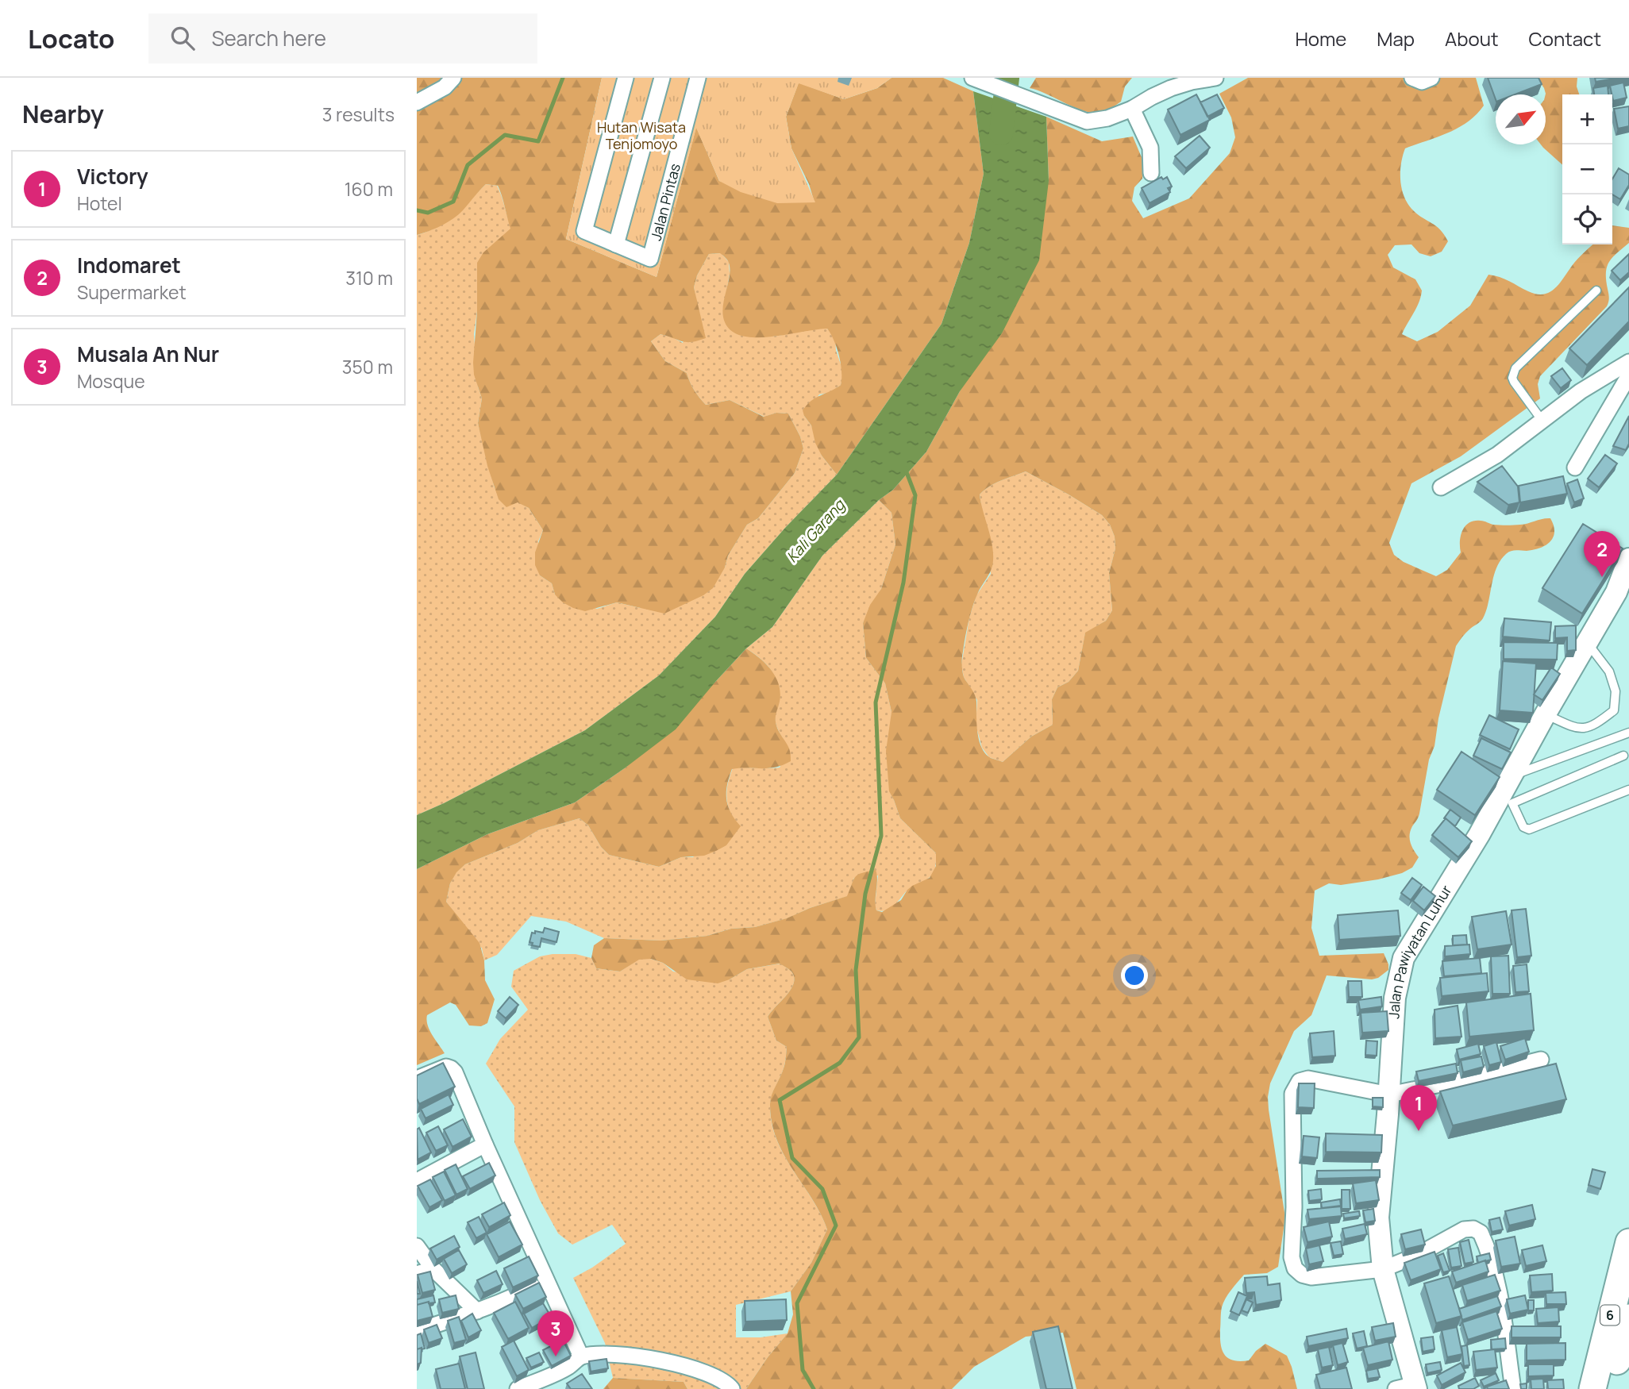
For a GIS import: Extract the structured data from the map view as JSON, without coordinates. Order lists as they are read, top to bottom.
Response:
{
  "streets": {
    "highway": ["6"],
    "main road": ["Jalan Pawiyatan Luhur"],
    "street": ["Jalan Pintas"]
  },
  "water": ["Kali Garang"],
  "parks": ["Hutan Wisata Tenjomoyo"],
  "north": "top right",
  "page": {
    "header": "Locato",
    "search": "Search here",
    "nav": [
      "Home",
      "Map",
      "About",
      "Contact"
    ],
    "heading": ["Nearby", "3 results"],
    "map_buttons": ["+", "−"],
    "list": [
      {
        "mark": "1",
        "name": "Victory",
        "note": "Hotel",
        "value": "160 m"
      },
      {
        "mark": "2",
        "name": "Indomaret",
        "note": "Supermarket",
        "value": "310 m"
      },
      {
        "mark": "3",
        "name": "Musala An Nur",
        "note": "Mosque",
        "value": "350 m"
      }
    ],
    "pins": ["2", "1", "3"]
  }
}
